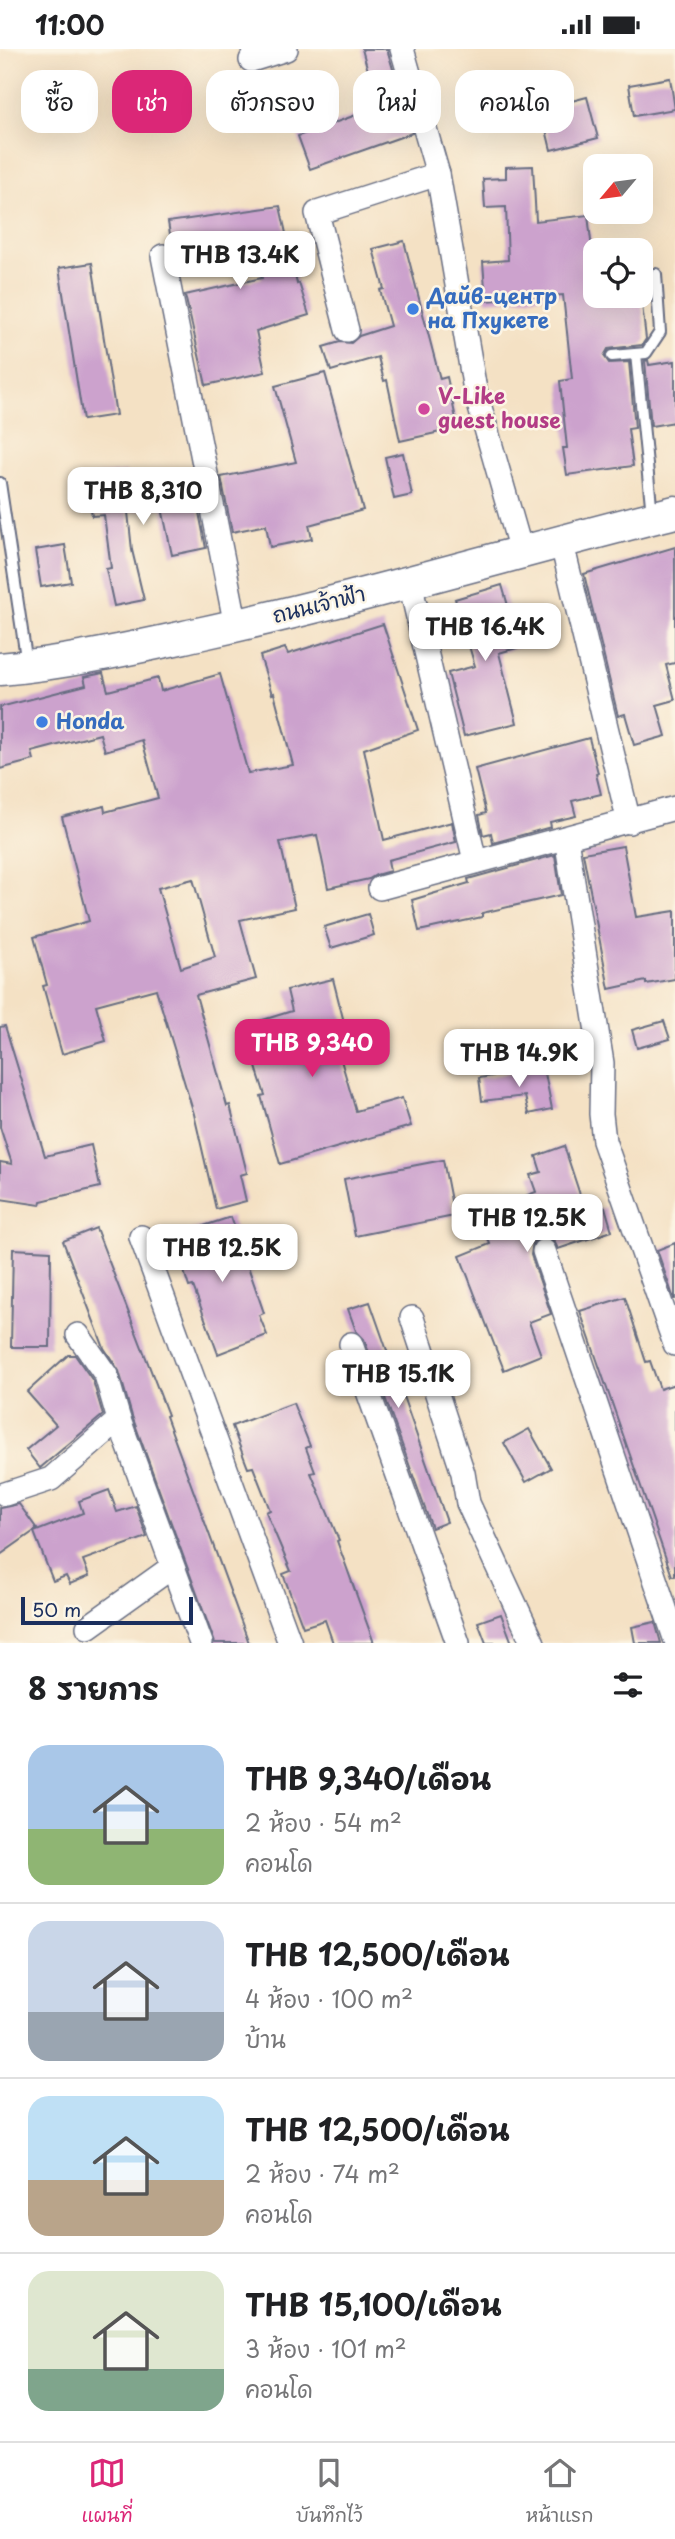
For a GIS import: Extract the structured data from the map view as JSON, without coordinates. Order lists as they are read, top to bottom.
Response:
{
  "streets": {
    "main road": ["ถนนเจ้าฟ้า"]
  },
  "places": ["Дайв-центр на Пхукете", "V-Like guest house", "Honda"],
  "scale_bar": "50 m",
  "north": "bottom left",
  "page": {
    "status": "11:00",
    "chip": [
      "ซื้อ",
      "เช่า",
      "ตัวกรอง",
      "ใหม่",
      "คอนโด"
    ],
    "price": [
      "THB 13.4K",
      "THB 8,310",
      "THB 16.4K",
      "THB 9,340",
      "THB 14.9K",
      "THB 12.5K",
      "THB 12.5K",
      "THB 15.1K"
    ],
    "scale": "50 m",
    "heading": "8 รายการ",
    "list": [
      {
        "name": "THB 9,340/เดือน",
        "note": "2 ห้อง · 54 m² · คอนโด"
      },
      {
        "name": "THB 12,500/เดือน",
        "note": "4 ห้อง · 100 m² · บ้าน"
      },
      {
        "name": "THB 12,500/เดือน",
        "note": "2 ห้อง · 74 m² · คอนโด"
      },
      {
        "name": "THB 15,100/เดือน",
        "note": "3 ห้อง · 101 m² · คอนโด"
      }
    ],
    "tabs": ["แผนที่", "บันทึกไว้", "หน้าแรก"]
  }
}
